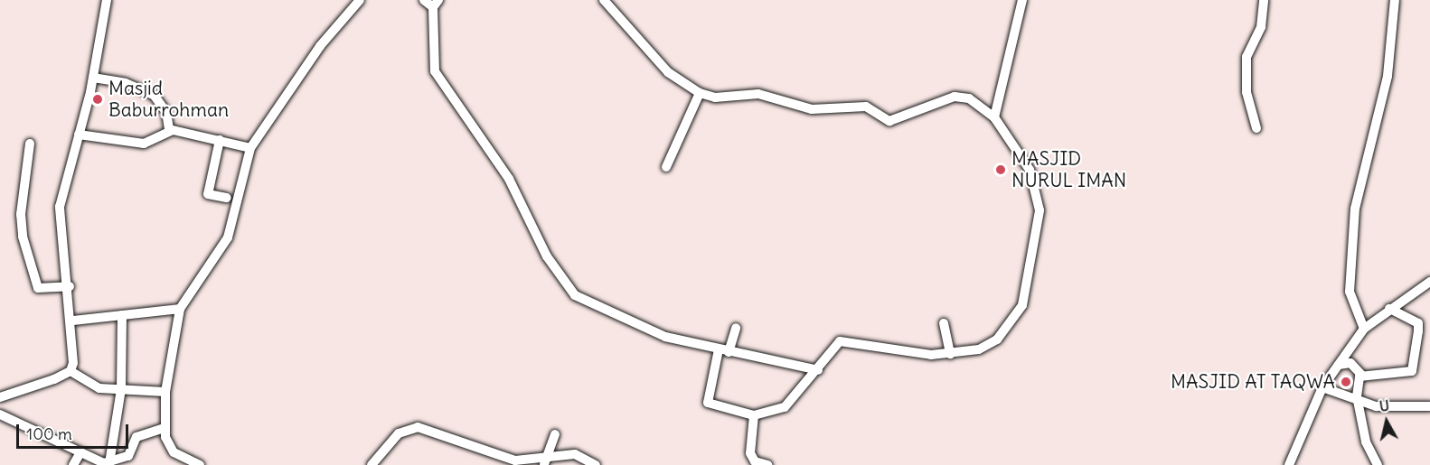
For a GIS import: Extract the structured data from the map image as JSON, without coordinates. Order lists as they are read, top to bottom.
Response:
{
  "places": ["Masjid Baburrohman", "MASJID NURUL IMAN", "MASJID AT TAQWA"],
  "scale_bar": "100 m",
  "north": "top"
}
